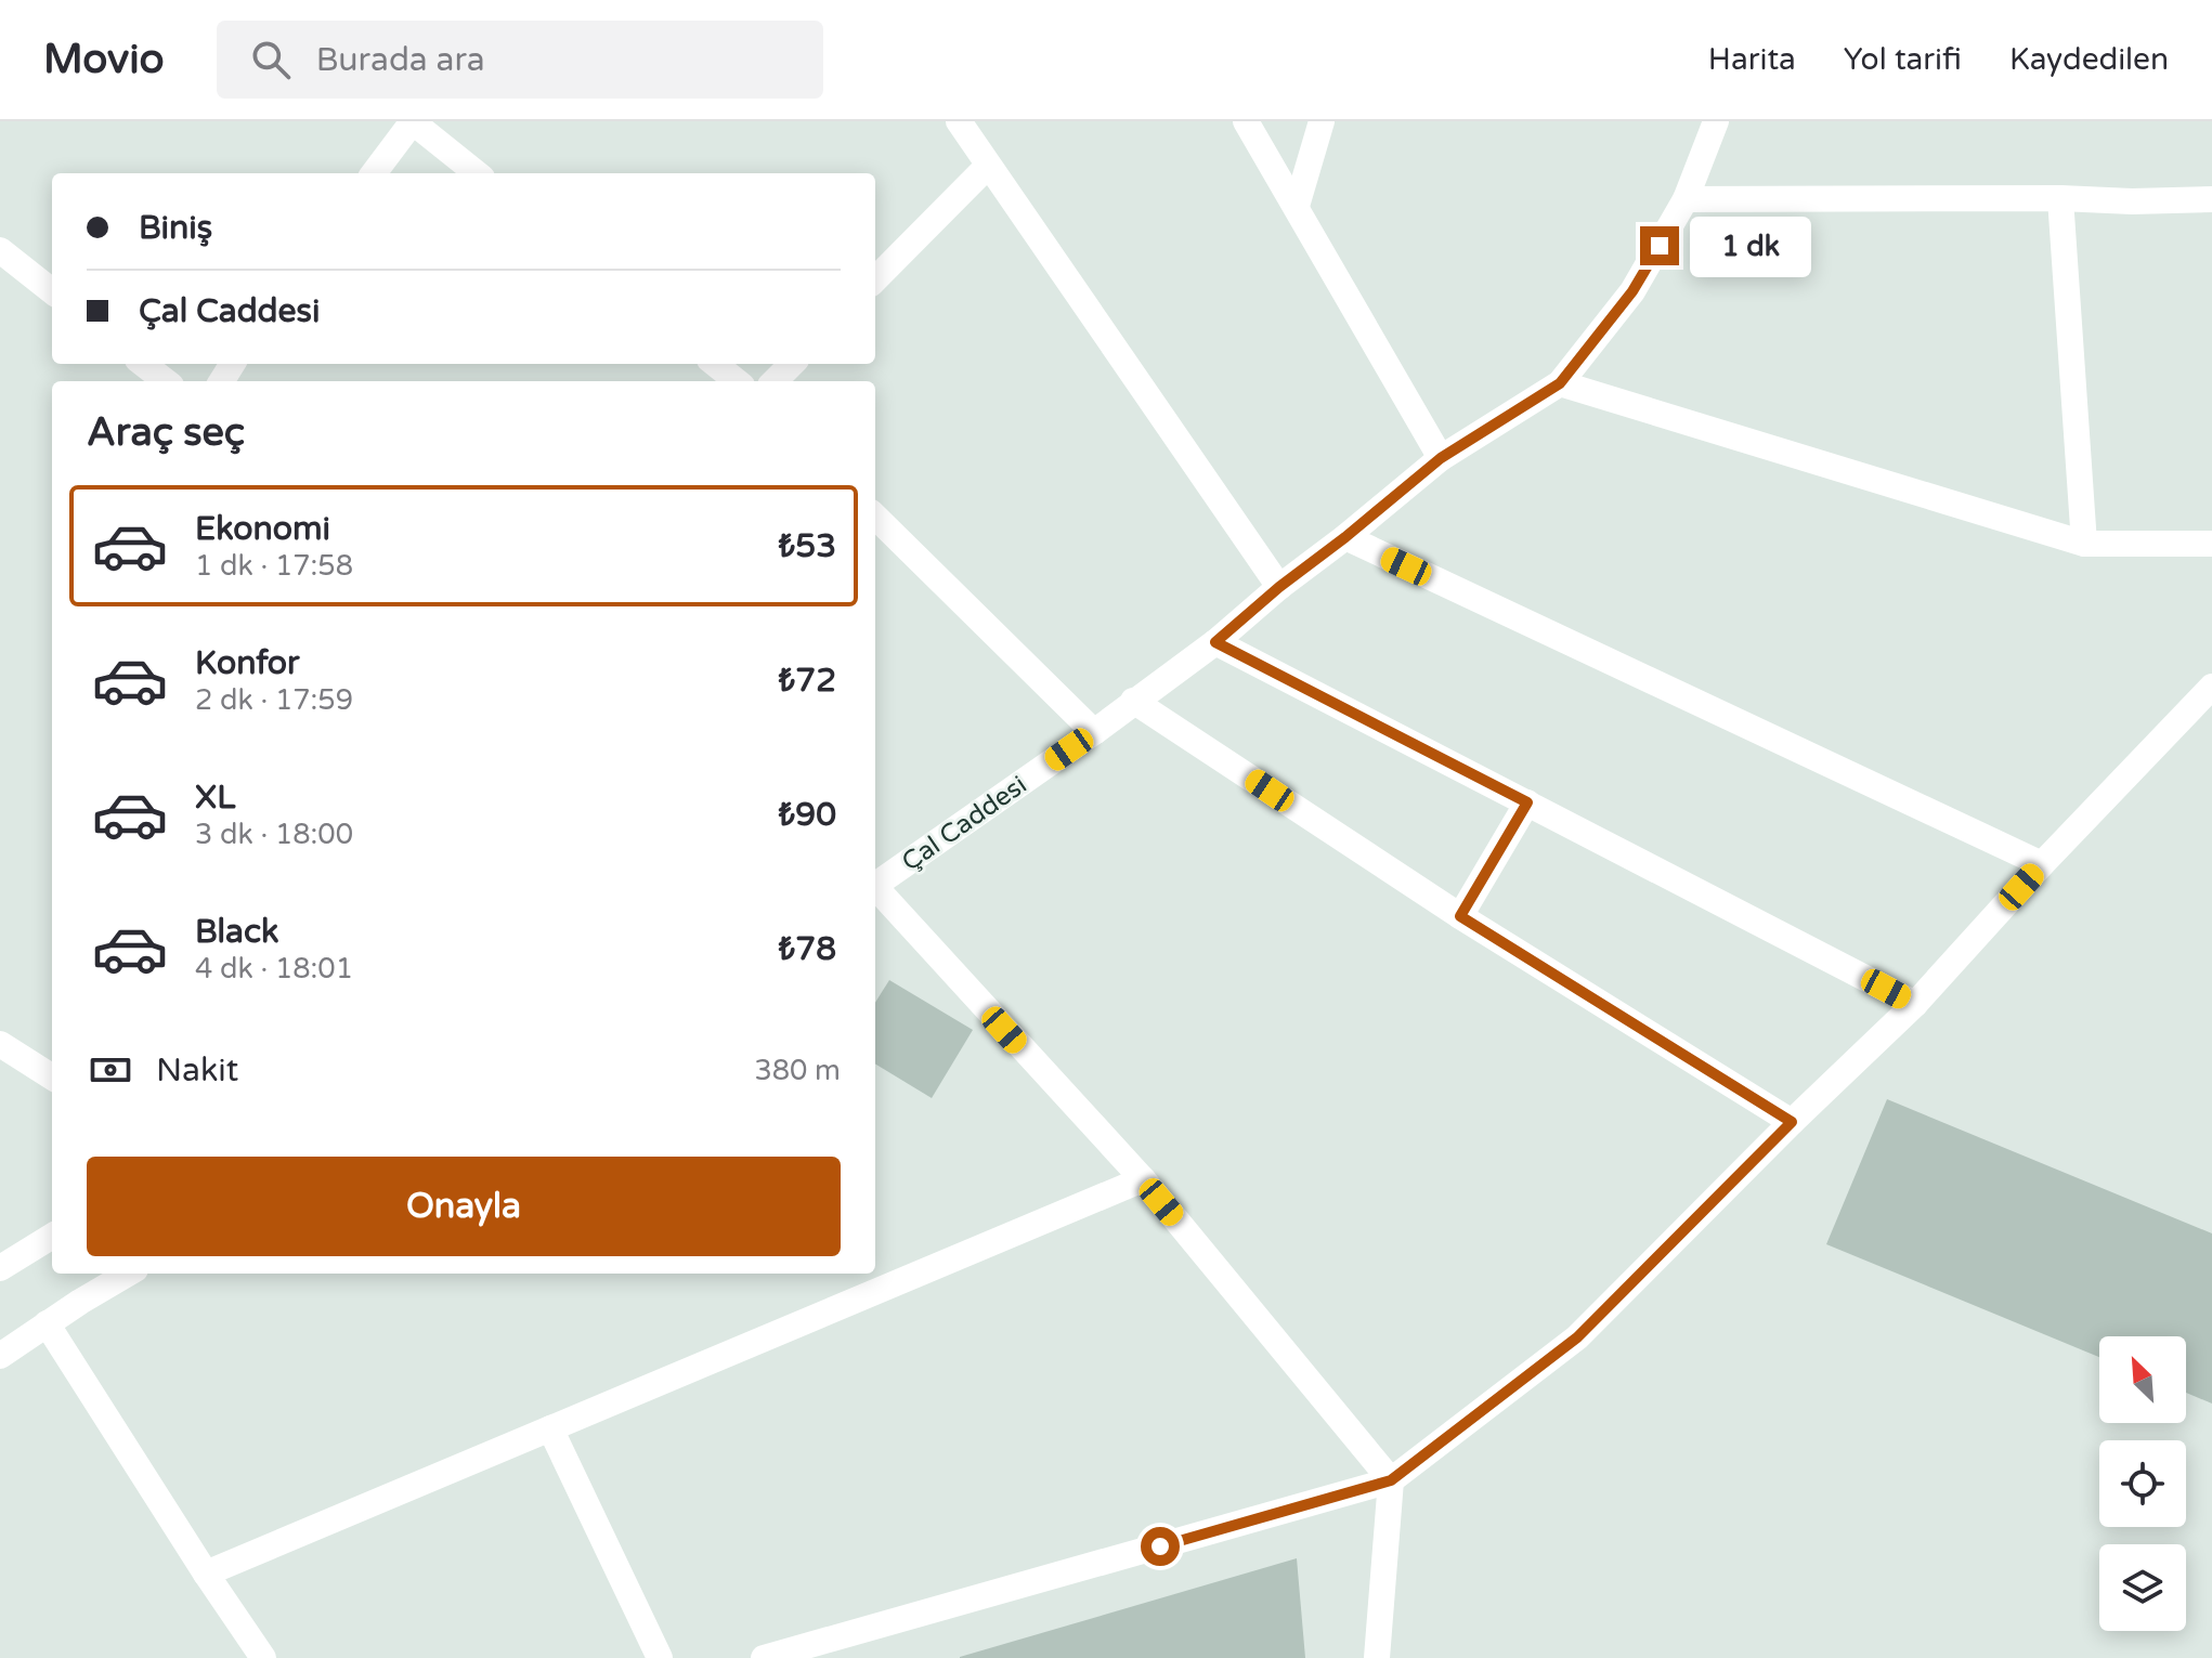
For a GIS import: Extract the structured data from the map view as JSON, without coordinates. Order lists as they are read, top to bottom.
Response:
{
  "streets": {
    "street": ["Çal Caddesi"]
  },
  "north": "top left",
  "page": {
    "header": "Movio",
    "search": "Burada ara",
    "nav": ["Harita", "Yol tarifi", "Kaydedilen"],
    "banner": ["Biniş", "Çal Caddesi"],
    "bubble": "1 dk",
    "heading": "Araç seç",
    "list": [
      {
        "name": "Ekonomi",
        "note": "1 dk · 17:58",
        "value": "₺53"
      },
      {
        "name": "Konfor",
        "note": "2 dk · 17:59",
        "value": "₺72"
      },
      {
        "name": "XL",
        "note": "3 dk · 18:00",
        "value": "₺90"
      },
      {
        "name": "Black",
        "note": "4 dk · 18:01",
        "value": "₺78"
      }
    ],
    "pay": ["Nakit", "380 m"],
    "buttons": "Onayla"
  }
}
